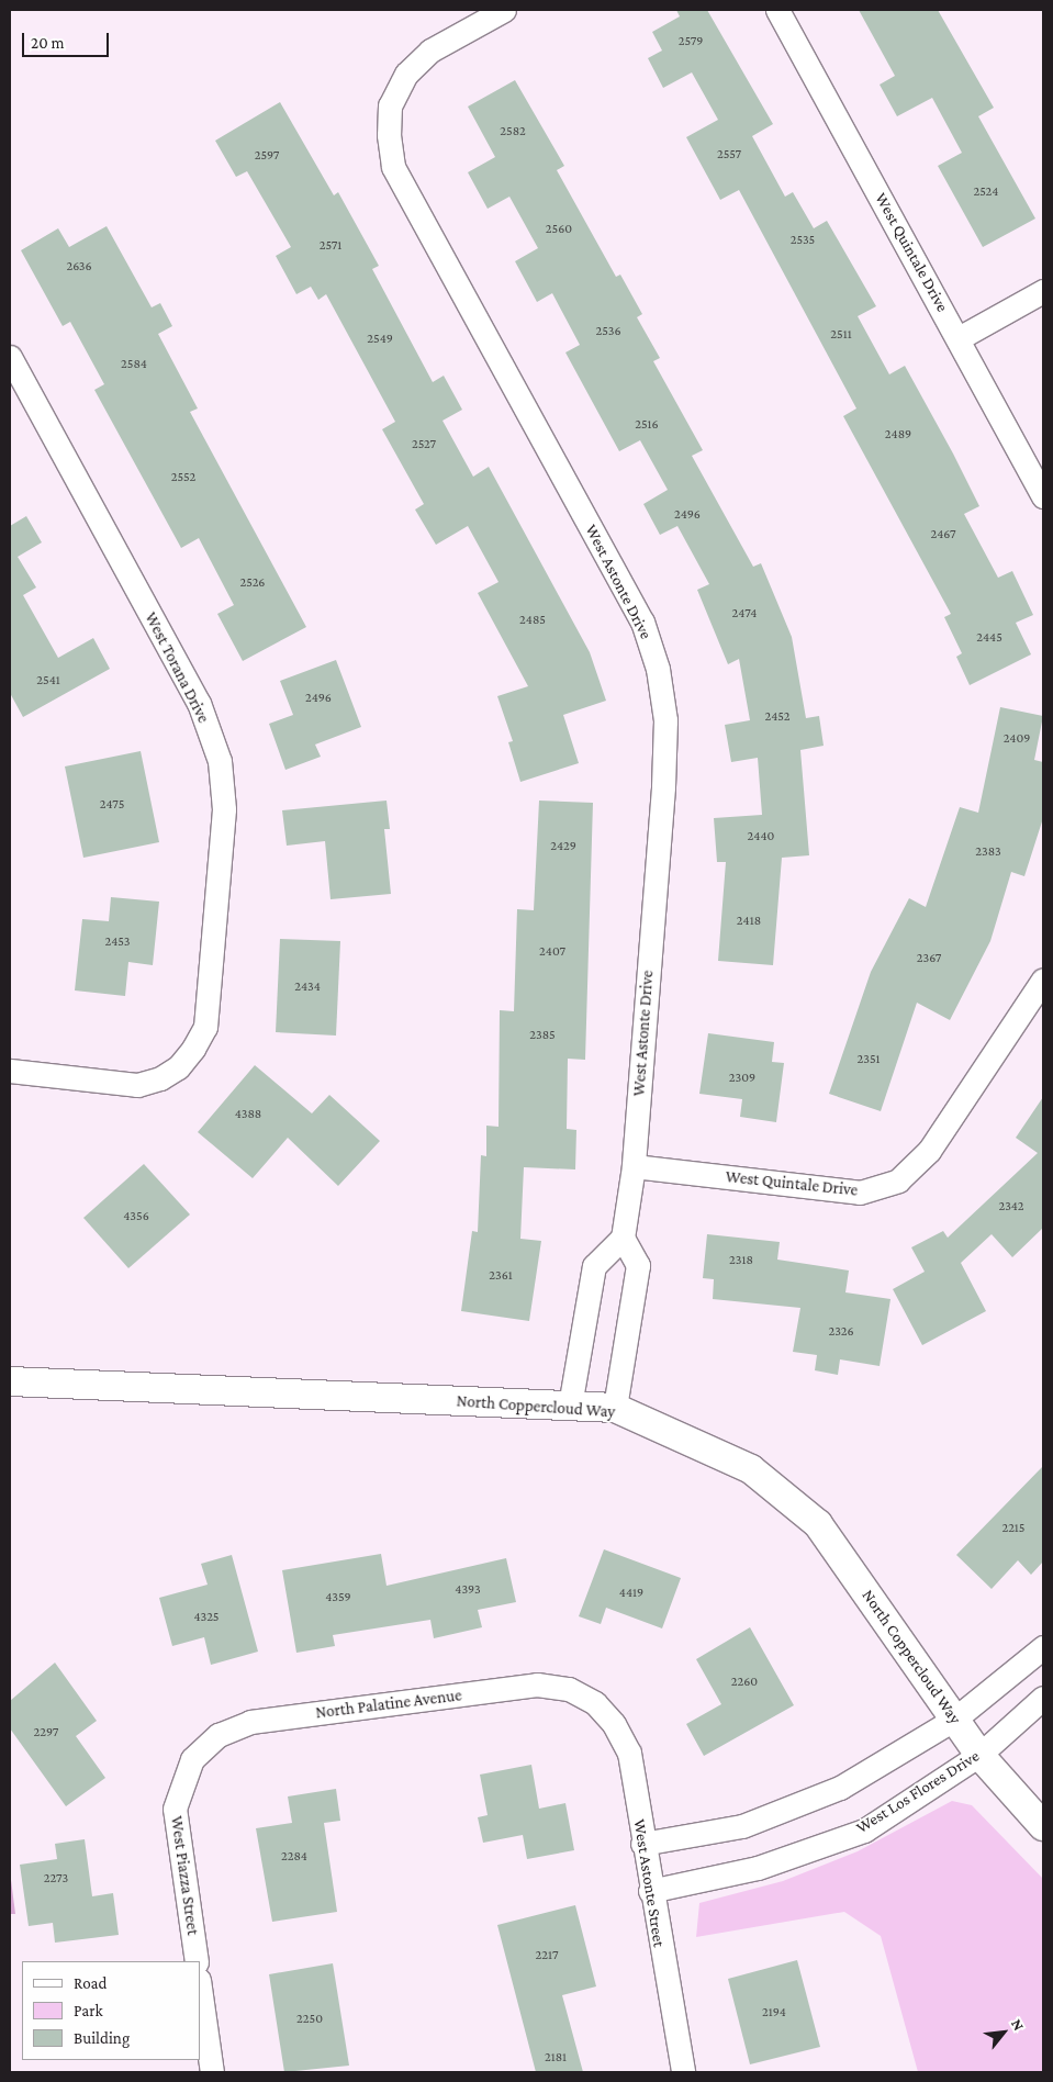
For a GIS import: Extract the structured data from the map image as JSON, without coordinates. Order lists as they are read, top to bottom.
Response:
{
  "streets": {
    "street": [
      "West Quintale Drive",
      "West Astonte Drive",
      "West Torana Drive",
      "North Coppercloud Way",
      "North Palatine Avenue",
      "West Los Flores Drive",
      "West Piazza Street",
      "West Astonte Street"
    ]
  },
  "crossings": [
    ["West Quintale Drive", "West Astonte Drive"],
    ["North Coppercloud Way", "West Los Flores Drive"],
    ["North Palatine Avenue", "West Piazza Street"],
    ["North Palatine Avenue", "West Astonte Street"],
    ["West Los Flores Drive", "West Astonte Street"]
  ],
  "house_numbers": [
    "2579",
    "2582",
    "2557",
    "2597",
    "2524",
    "2560",
    "2535",
    "2571",
    "2636",
    "2536",
    "2511",
    "2549",
    "2584",
    "2516",
    "2489",
    "2527",
    "2552",
    "2496",
    "2467",
    "2526",
    "2474",
    "2485",
    "2445",
    "2541",
    "2496",
    "2452",
    "2409",
    "2475",
    "2440",
    "2429",
    "2383",
    "2418",
    "2453",
    "2407",
    "2367",
    "2434",
    "2385",
    "2351",
    "2309",
    "4388",
    "2342",
    "4356",
    "2318",
    "2361",
    "2326",
    "2215",
    "4393",
    "4419",
    "4359",
    "4325",
    "2260",
    "2297",
    "2284",
    "2273",
    "2217",
    "2194",
    "2250",
    "2181"
  ],
  "legend": ["Road", "Park", "Building"],
  "scale_bar": "20 m",
  "north": "top right"
}
